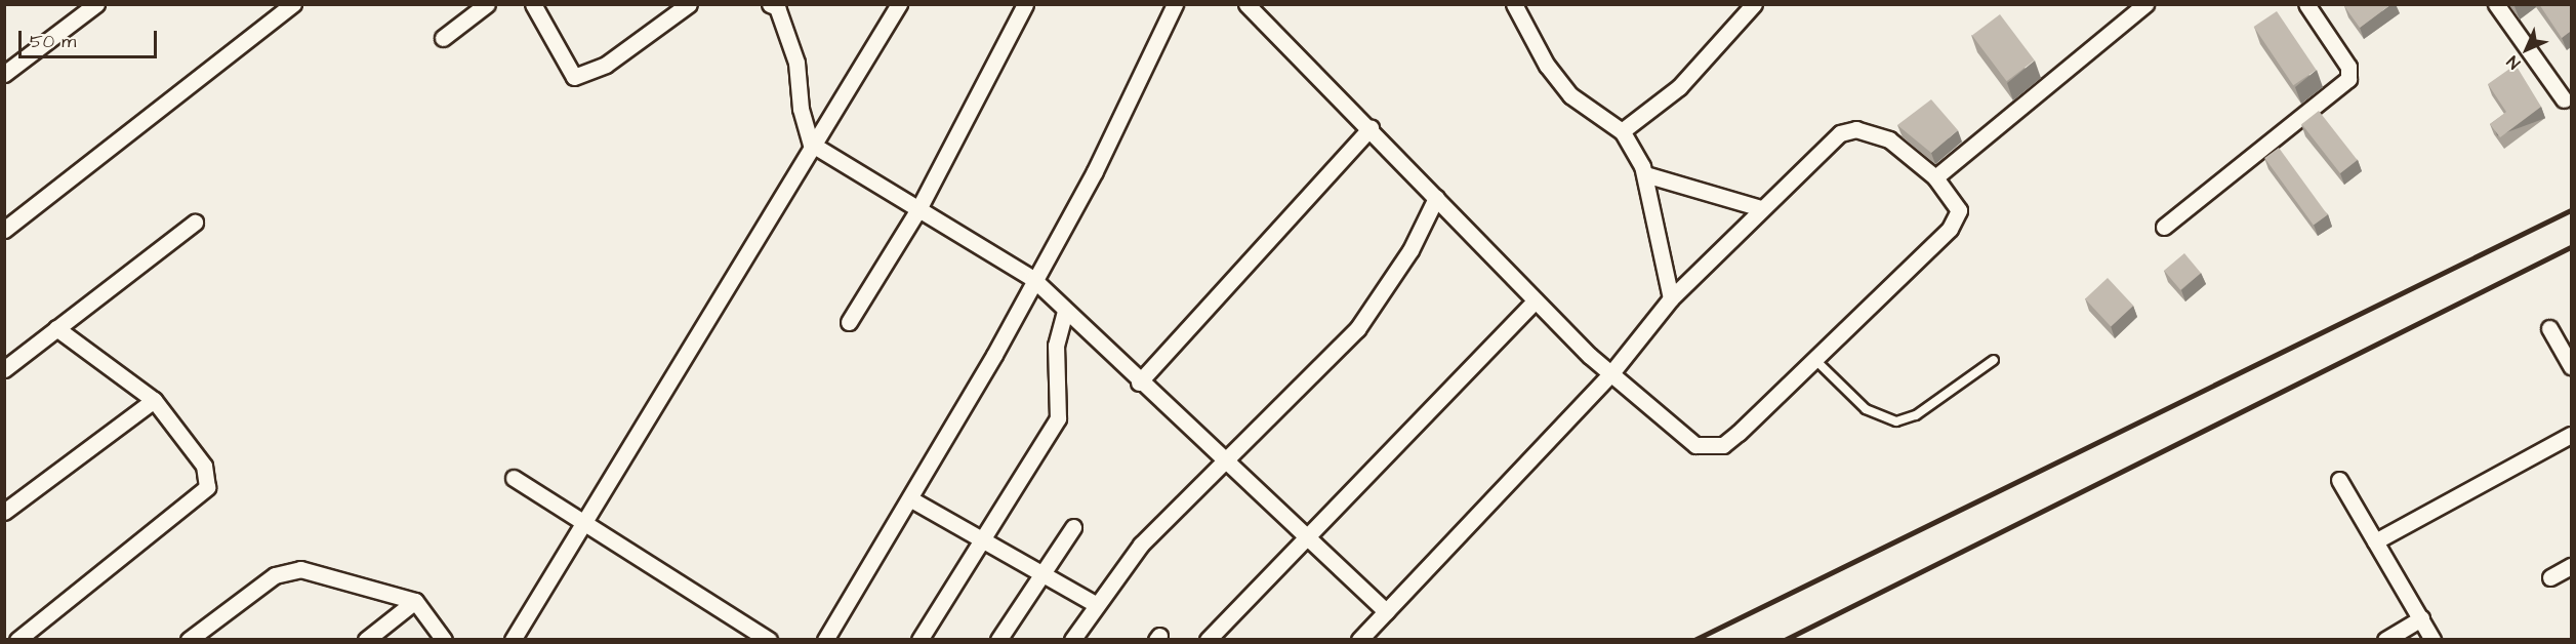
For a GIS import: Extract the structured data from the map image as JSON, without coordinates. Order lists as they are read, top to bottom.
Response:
{
  "scale_bar": "50 m",
  "north": "bottom left"
}
